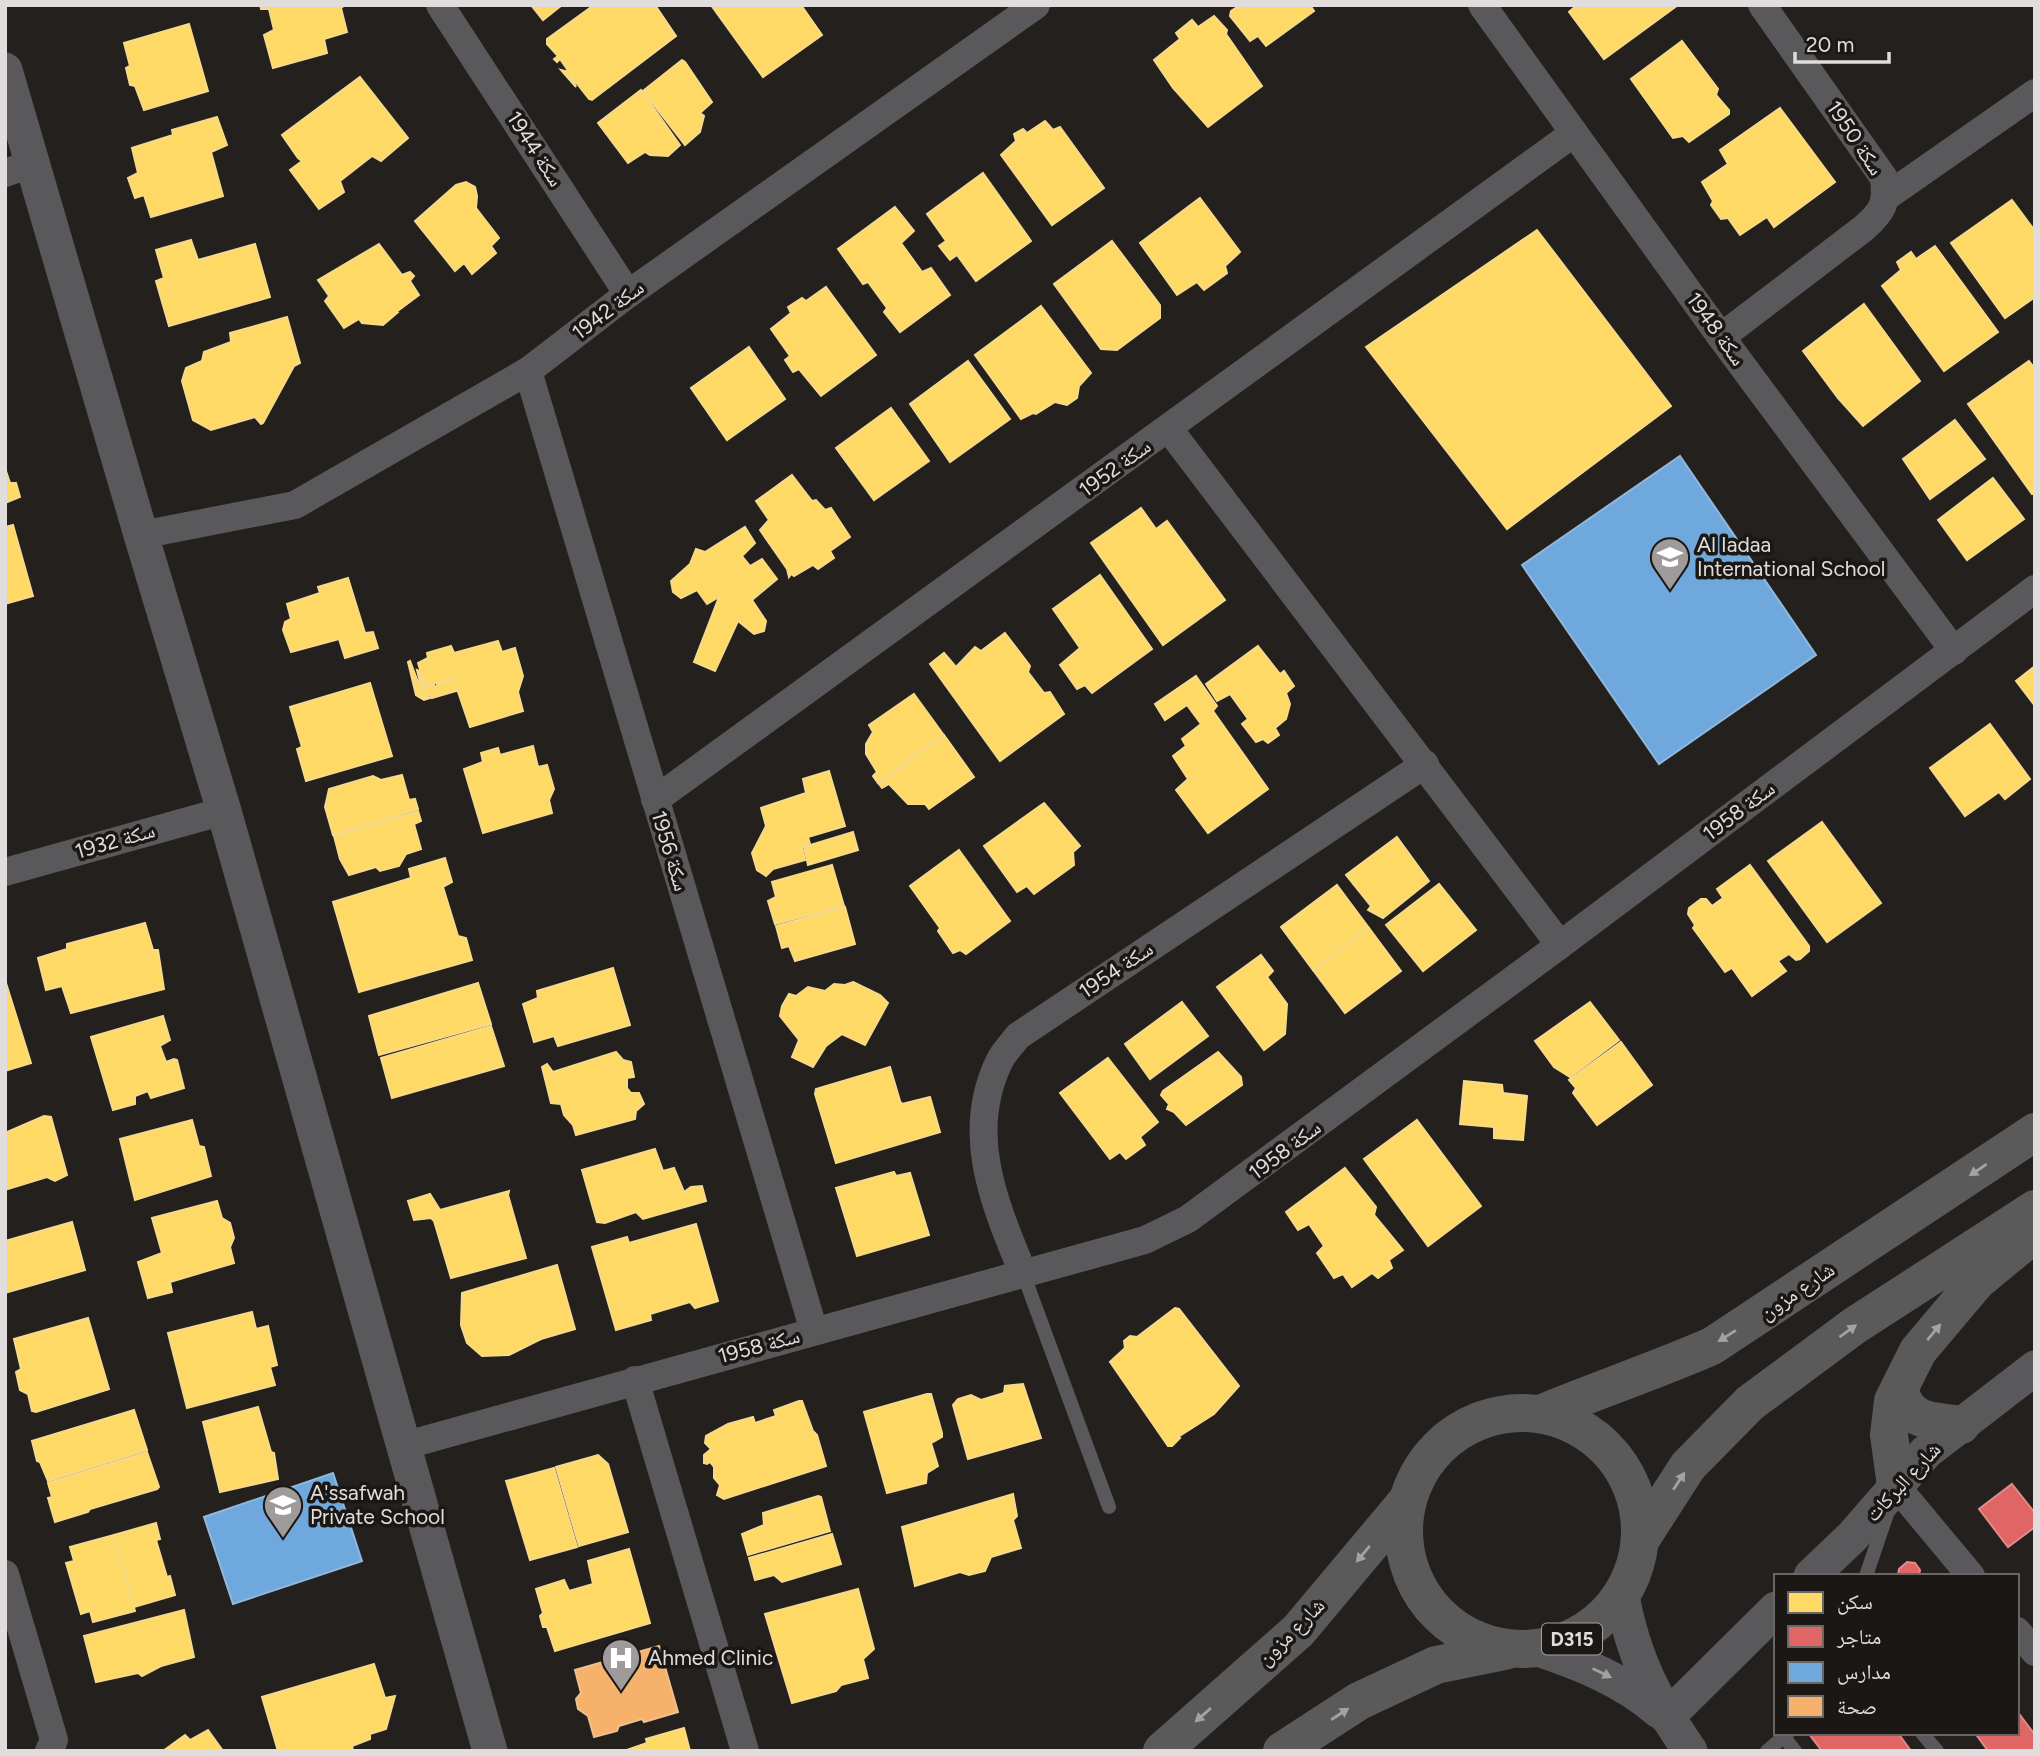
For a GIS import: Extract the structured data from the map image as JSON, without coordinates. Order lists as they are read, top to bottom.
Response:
{
  "streets": {
    "main road": ["شارع مزون", "D315"],
    "street": [
      "سكة 1950",
      "سكة 1944",
      "سكة 1942",
      "سكة 1948",
      "سكة 1952",
      "سكة 1958",
      "سكة 1932",
      "سكة 1956",
      "سكة 1954",
      "شارع البركات"
    ]
  },
  "crossings": [
    ["سكة 1950", "سكة 1948"],
    ["سكة 1944", "سكة 1942"],
    ["سكة 1942", "سكة 1956"],
    ["سكة 1948", "سكة 1952"],
    ["سكة 1948", "سكة 1958"],
    ["سكة 1952", "سكة 1956"],
    ["سكة 1958", "سكة 1956"],
    ["سكة 1958", "سكة 1954"],
    ["شارع مزون", "D315"]
  ],
  "places": {
    "school or university": ["Al Iadaa International School", "A'ssafwah Private School"],
    "hospital": ["Ahmed Clinic"]
  },
  "legend": [
    "سكن",
    "متاجر",
    "مدارس",
    "صحة"
  ],
  "scale_bar": "20 m"
}
